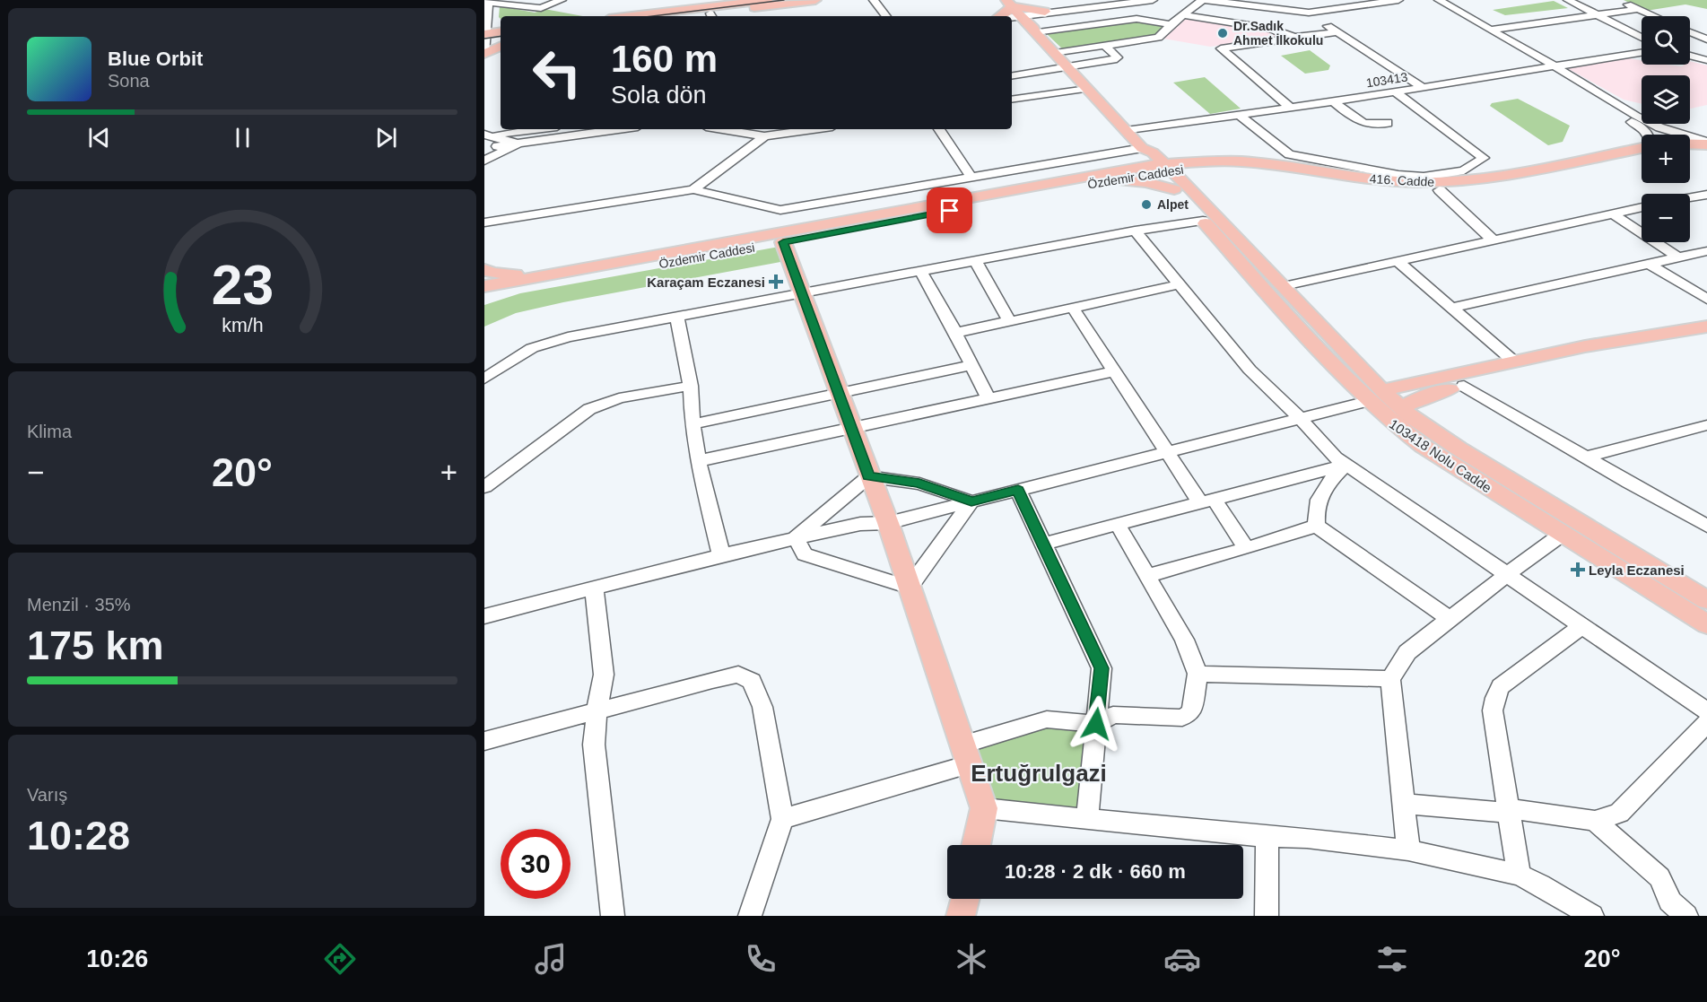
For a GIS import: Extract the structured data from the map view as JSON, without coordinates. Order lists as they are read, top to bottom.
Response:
{
  "streets": {
    "main road": ["Özdemir Caddesi", "416. Cadde", "103418 Nolu Cadde"],
    "street": ["103413"]
  },
  "crossings": [
    ["103413", "103418 Nolu Cadde"],
    ["Özdemir Caddesi", "416. Cadde"],
    ["Özdemir Caddesi", "103418 Nolu Cadde"],
    ["416. Cadde", "103418 Nolu Cadde"]
  ],
  "districts": ["Ertuğrulgazi"],
  "places": {
    "other": ["Dr.Sadık Ahmet İlkokulu", "Alpet"],
    "health": ["Karaçam Eczanesi", "Leyla Eczanesi"]
  },
  "page": {
    "map_buttons": ["+", "−"],
    "turn": ["160 m", "Sola dön"],
    "song": ["Blue Orbit", "Sona"],
    "tile": [
      "Klima",
      ["Menzil · 35%", "175 km"],
      ["Varış", "10:28"]
    ],
    "heat": ["−", "20°", "+"],
    "limit": "30",
    "trip": "10:28 · 2 dk · 660 m",
    "tabs": ["10:26", "20°"],
    "gauge": ["23", "km/h"]
  }
}
